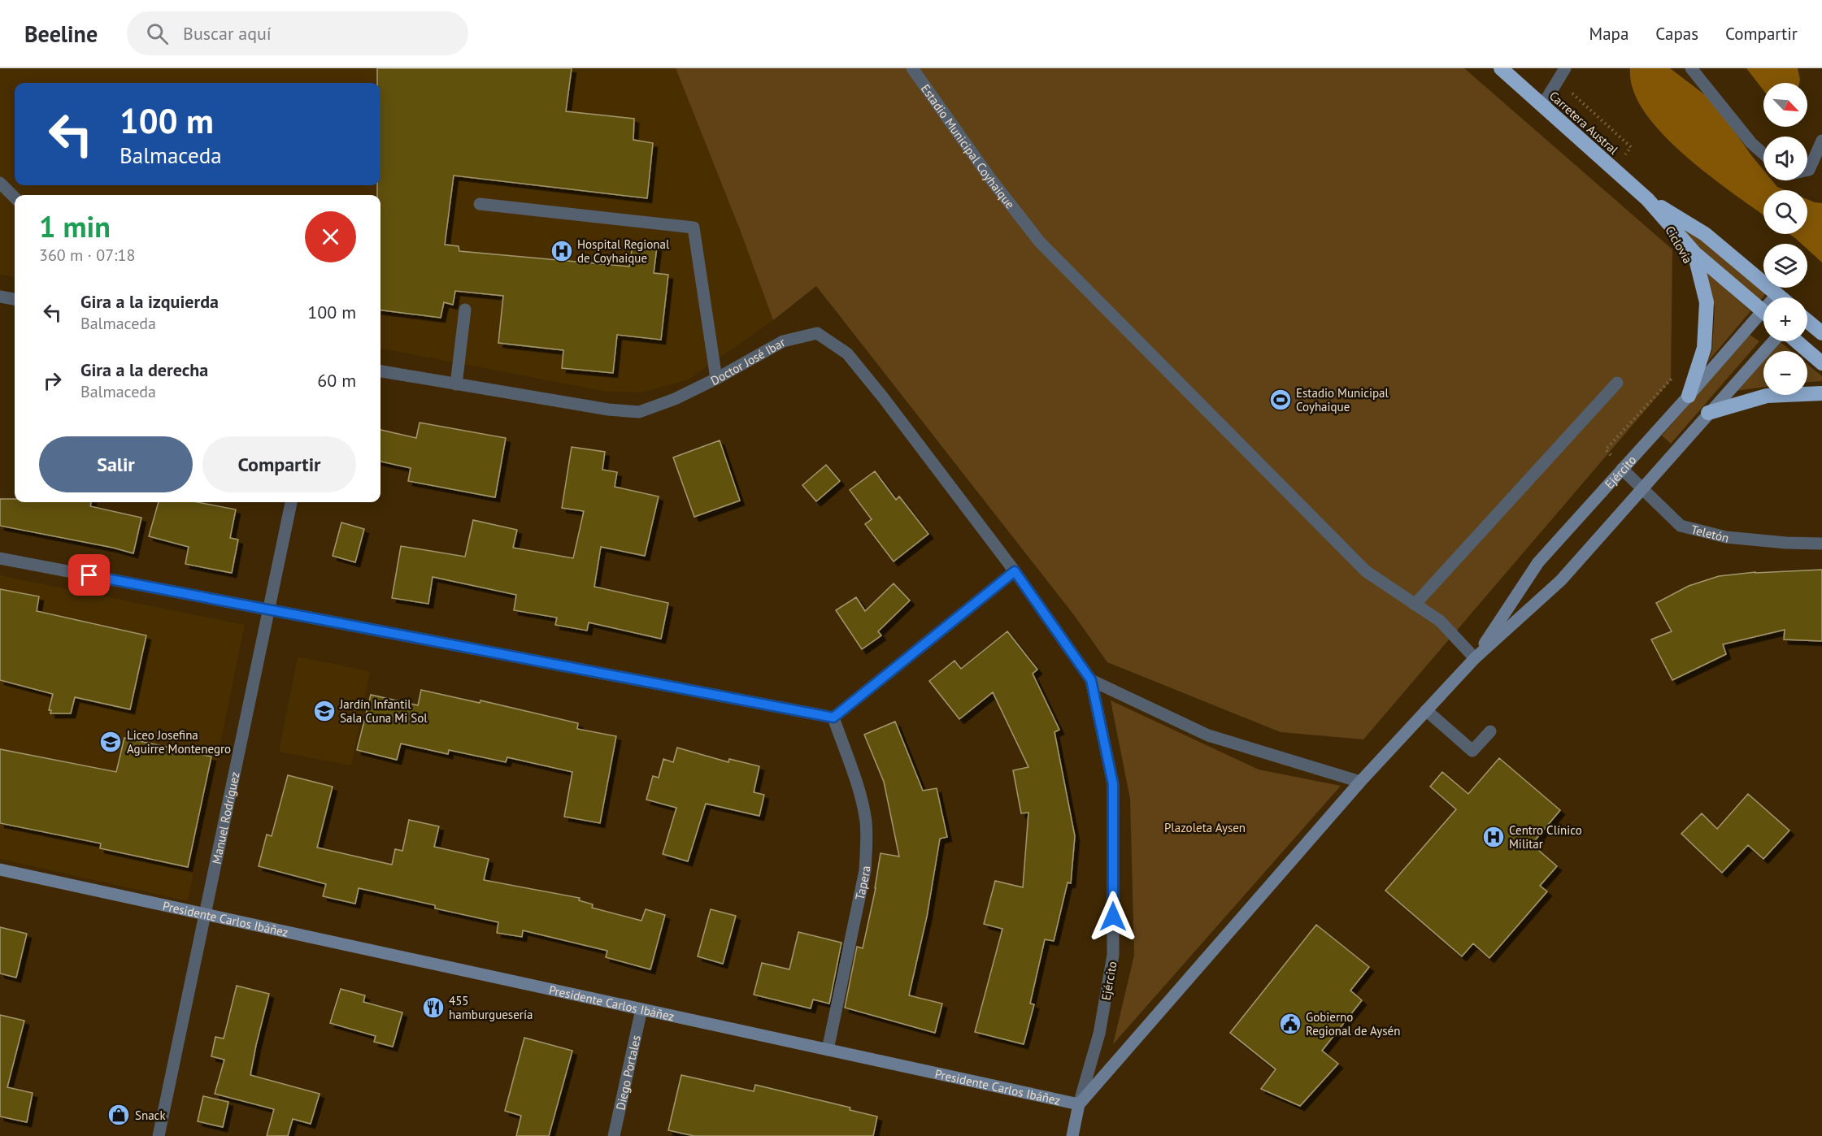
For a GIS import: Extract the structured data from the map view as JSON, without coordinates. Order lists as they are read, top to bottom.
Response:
{
  "streets": {
    "highway": ["Carretera Austral"],
    "street": [
      "Estadio Municipal Coyhaique",
      "Doctor José Ibar",
      "Ejército",
      "Teletón",
      "Manuel Rodríguez",
      "Tapera",
      "Presidente Carlos Ibáñez",
      "Diego Portales"
    ]
  },
  "crossings": [
    ["Carretera Austral", "Ejército"],
    ["Estadio Municipal Coyhaique", "Ejército"],
    ["Doctor José Ibar", "Ejército"],
    ["Ejército", "Teletón"],
    ["Ejército", "Presidente Carlos Ibáñez"],
    ["Manuel Rodríguez", "Presidente Carlos Ibáñez"],
    ["Tapera", "Presidente Carlos Ibáñez"],
    ["Presidente Carlos Ibáñez", "Diego Portales"]
  ],
  "parks": ["Plazoleta Aysen"],
  "places": {
    "hospital": ["Hospital Regional de Coyhaique", "Centro Clínico Militar"],
    "sports": ["Estadio Municipal Coyhaique"],
    "school or university": ["Jardín Infantil Sala Cuna Mi Sol", "Liceo Josefina Aguirre Montenegro"],
    "restaurant": ["455 hamburguesería"],
    "public building": ["Gobierno Regional de Aysén"],
    "shop": ["Snack"]
  },
  "north": "bottom right",
  "page": {
    "header": "Beeline",
    "search": "Buscar aquí",
    "nav": ["Mapa", "Capas", "Compartir"],
    "map_buttons": ["+", "−"],
    "turn": ["100 m", "Balmaceda"],
    "heading": ["1 min", "360 m · 07:18"],
    "list": [
      {
        "name": "Gira a la izquierda",
        "note": "Balmaceda",
        "value": "100 m"
      },
      {
        "name": "Gira a la derecha",
        "note": "Balmaceda",
        "value": "60 m"
      }
    ],
    "buttons": ["Salir", "Compartir"]
  }
}
